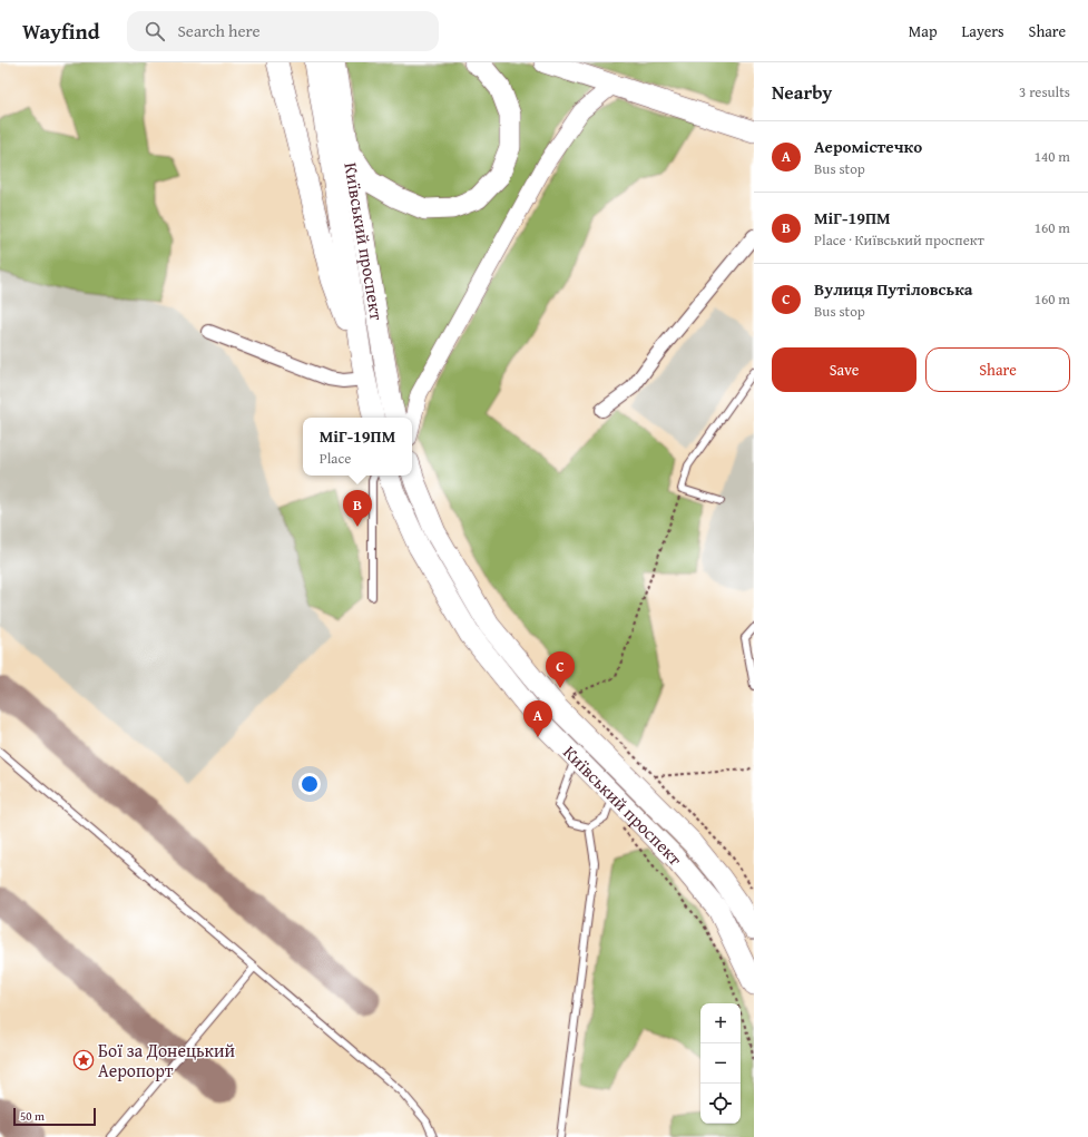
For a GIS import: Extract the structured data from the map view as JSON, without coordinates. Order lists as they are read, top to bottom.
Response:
{
  "streets": {
    "main road": ["Київський проспект"]
  },
  "places": {
    "place": ["Бої за Донецький Аеропорт"]
  },
  "scale_bar": "50 m",
  "page": {
    "header": "Wayfind",
    "search": "Search here",
    "nav": ["Map", "Layers", "Share"],
    "heading": ["Nearby", "3 results"],
    "list": [
      {
        "mark": "A",
        "name": "Аеромістечко",
        "note": "Bus stop",
        "value": "140 m"
      },
      {
        "mark": "B",
        "name": "МіГ-19ПМ",
        "note": "Place · Київський проспект",
        "value": "160 m"
      },
      {
        "mark": "C",
        "name": "Вулиця Путіловська",
        "note": "Bus stop",
        "value": "160 m"
      }
    ],
    "buttons": ["Save", "Share"],
    "popup": ["МіГ-19ПМ", "Place"],
    "pins": ["B", "C", "A"],
    "map_buttons": ["+", "−"],
    "scale": "50 m"
  }
}
